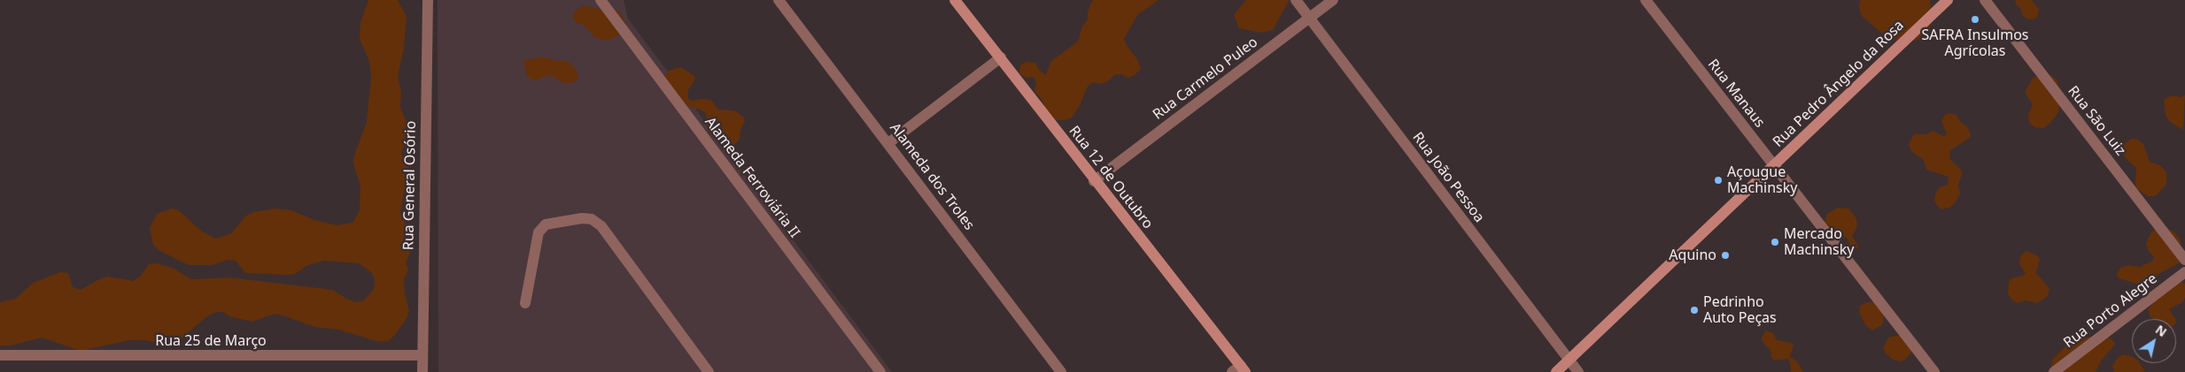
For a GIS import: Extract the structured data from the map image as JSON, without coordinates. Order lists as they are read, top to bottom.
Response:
{
  "streets": {
    "main road": ["Rua Pedro Ângelo da Rosa", "Rua 12 de Outubro"],
    "street": [
      "Rua Carmelo Puleo",
      "Rua Manaus",
      "Rua São Luiz",
      "Alameda dos Troles",
      "Alameda Ferroviária II",
      "Rua João Pessoa",
      "Rua General Osório",
      "Rua Porto Alegre",
      "Rua 25 de Março"
    ]
  },
  "crossings": [
    ["Rua Carmelo Puleo", "Rua 12 de Outubro"],
    ["Rua Carmelo Puleo", "Rua João Pessoa"],
    ["Rua Pedro Ângelo da Rosa", "Rua Manaus"],
    ["Rua Pedro Ângelo da Rosa", "Rua João Pessoa"],
    ["Rua General Osório", "Rua 25 de Março"]
  ],
  "places": [
    "SAFRA Insulmos Agrícolas",
    "Açougue Machinsky",
    "Mercado Machinsky",
    "Aquino",
    "Pedrinho Auto Peças"
  ],
  "north": "top right"
}
